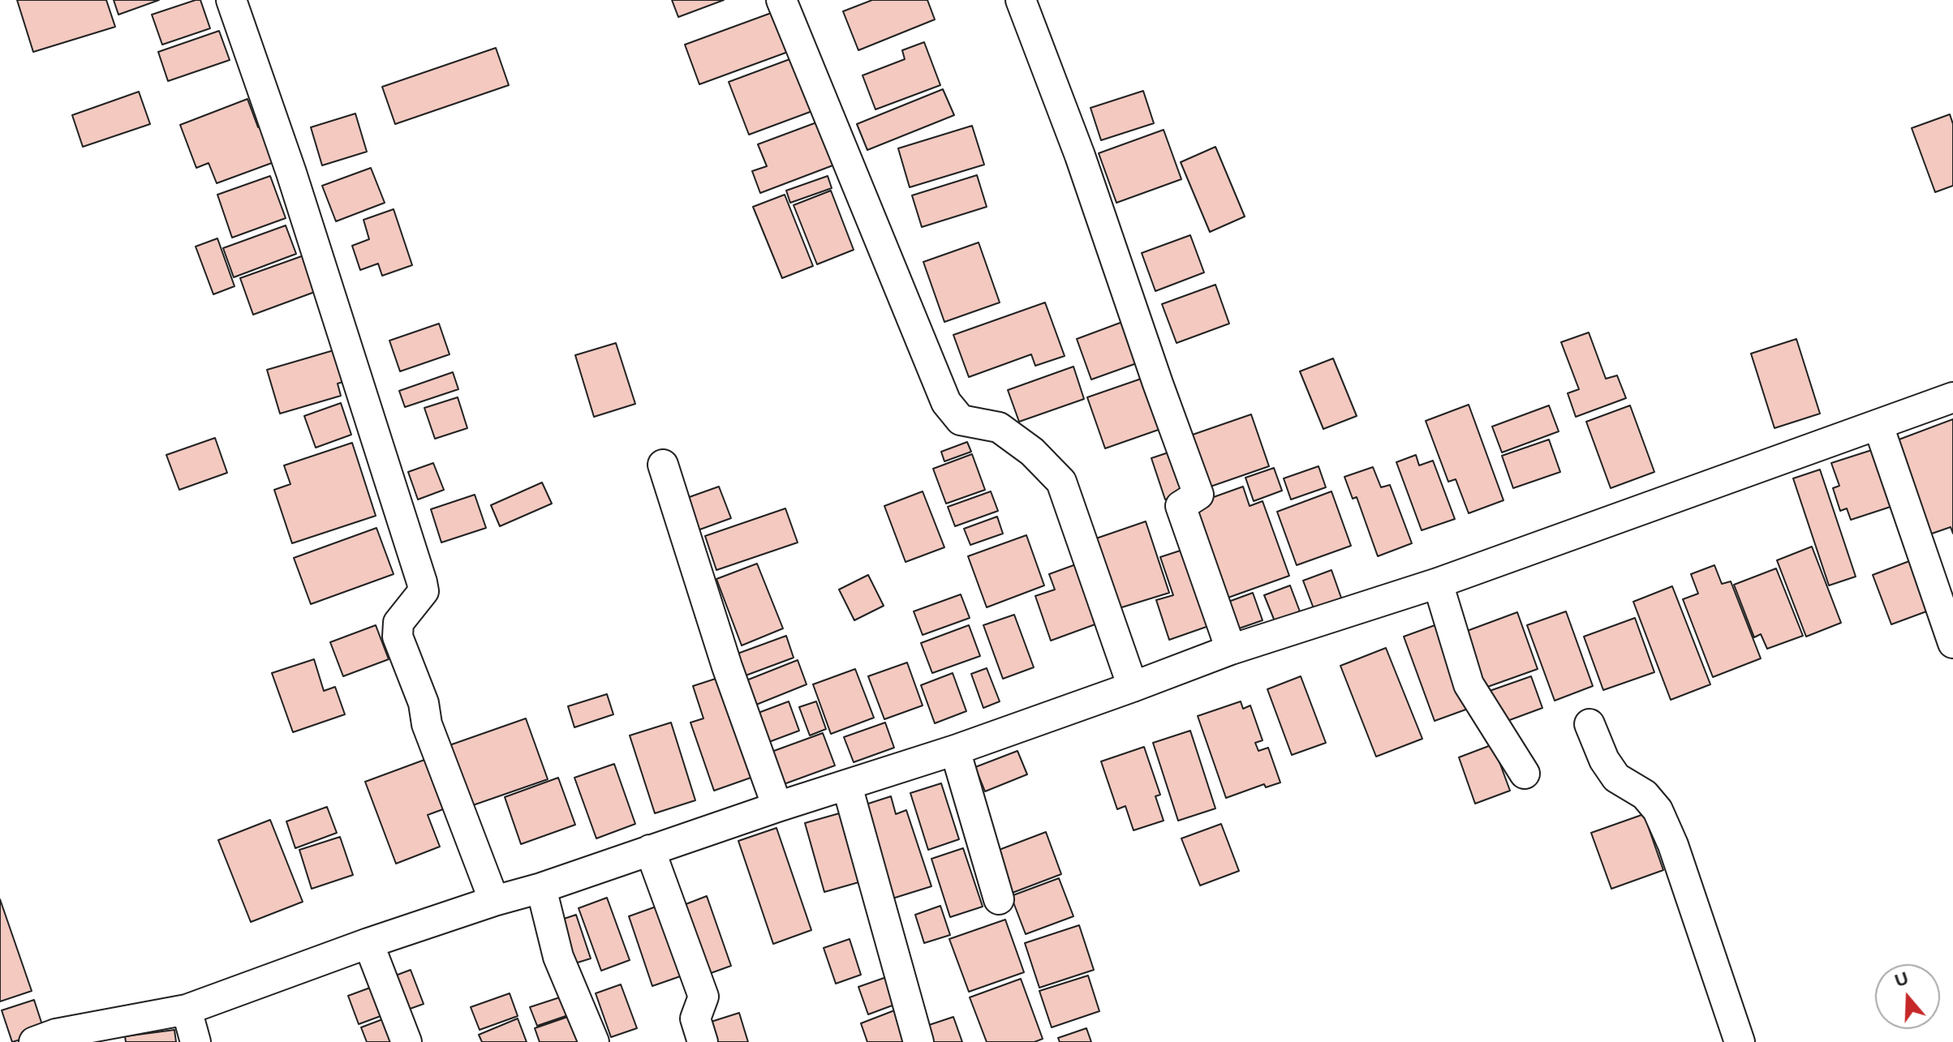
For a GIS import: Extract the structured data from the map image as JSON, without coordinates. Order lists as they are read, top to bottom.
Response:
{
  "north": "top"
}
